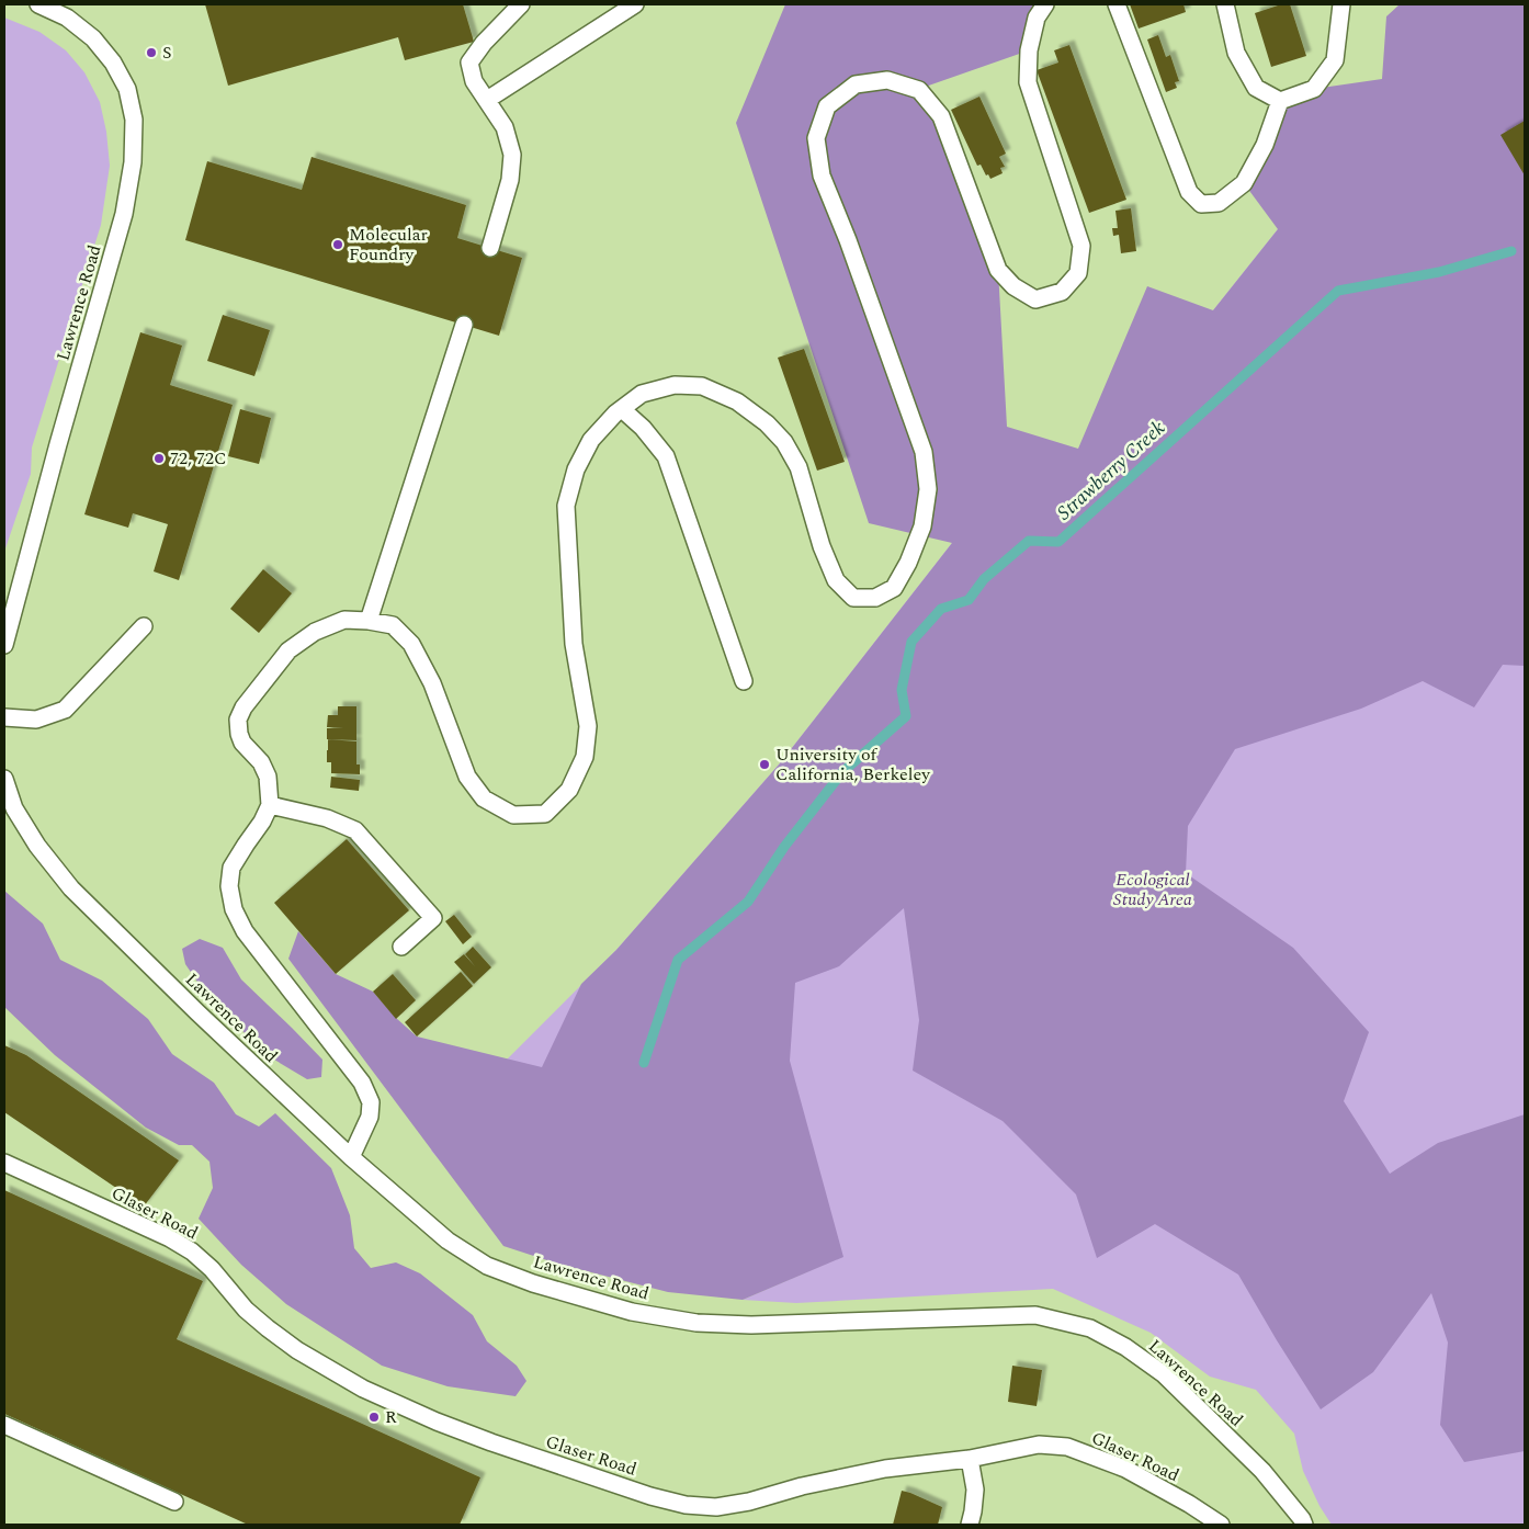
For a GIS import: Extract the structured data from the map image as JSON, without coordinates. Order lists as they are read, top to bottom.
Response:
{
  "streets": {
    "lane": ["Lawrence Road", "Glaser Road"]
  },
  "water": ["Strawberry Creek"],
  "parks": ["Ecological Study Area"],
  "places": [
    "S",
    "Molecular Foundry",
    "72, 72C",
    "University of California, Berkeley",
    "R"
  ]
}
